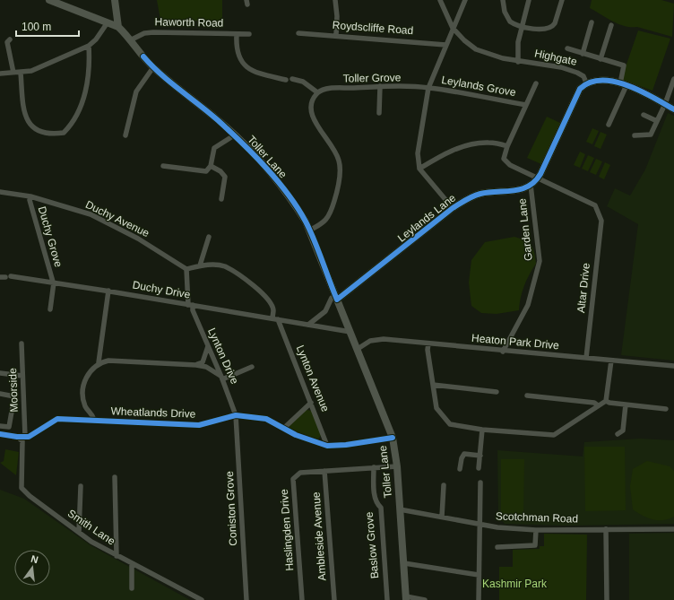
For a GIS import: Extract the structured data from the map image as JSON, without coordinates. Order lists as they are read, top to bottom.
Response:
{
  "streets": {
    "main road": ["Toller Lane", "Leylands Lane"],
    "street": [
      "Haworth Road",
      "Roydscliffe Road",
      "Highgate",
      "Toller Grove",
      "Leylands Grove",
      "Duchy Avenue",
      "Garden Lane",
      "Duchy Grove",
      "Altar Drive",
      "Duchy Drive",
      "Heaton Park Drive",
      "Lynton Drive",
      "Lynton Avenue",
      "Moorside",
      "Wheatlands Drive",
      "Coniston Grove",
      "Scotchman Road",
      "Smith Lane",
      "Haslingden Drive",
      "Ambleside Avenue",
      "Baslow Grove"
    ]
  },
  "crossings": [
    ["Haworth Road", "Toller Lane"],
    ["Highgate", "Leylands Lane"],
    ["Toller Grove", "Leylands Grove"],
    ["Toller Lane", "Leylands Lane"],
    ["Toller Lane", "Duchy Drive"],
    ["Toller Lane", "Heaton Park Drive"],
    ["Toller Lane", "Wheatlands Drive"],
    ["Toller Lane", "Scotchman Road"],
    ["Toller Lane", "Haslingden Drive"],
    ["Leylands Lane", "Garden Lane"],
    ["Leylands Lane", "Altar Drive"],
    ["Duchy Avenue", "Duchy Grove"],
    ["Garden Lane", "Heaton Park Drive"],
    ["Duchy Grove", "Duchy Drive"],
    ["Altar Drive", "Heaton Park Drive"],
    ["Duchy Drive", "Lynton Drive"],
    ["Duchy Drive", "Lynton Avenue"],
    ["Lynton Drive", "Wheatlands Drive"],
    ["Lynton Drive", "Coniston Grove"],
    ["Lynton Avenue", "Wheatlands Drive"],
    ["Moorside", "Wheatlands Drive"],
    ["Wheatlands Drive", "Coniston Grove"],
    ["Wheatlands Drive", "Smith Lane"],
    ["Haslingden Drive", "Ambleside Avenue"],
    ["Haslingden Drive", "Baslow Grove"]
  ],
  "parks": ["Kashmir Park"],
  "scale_bar": "100 m",
  "north": "top"
}
